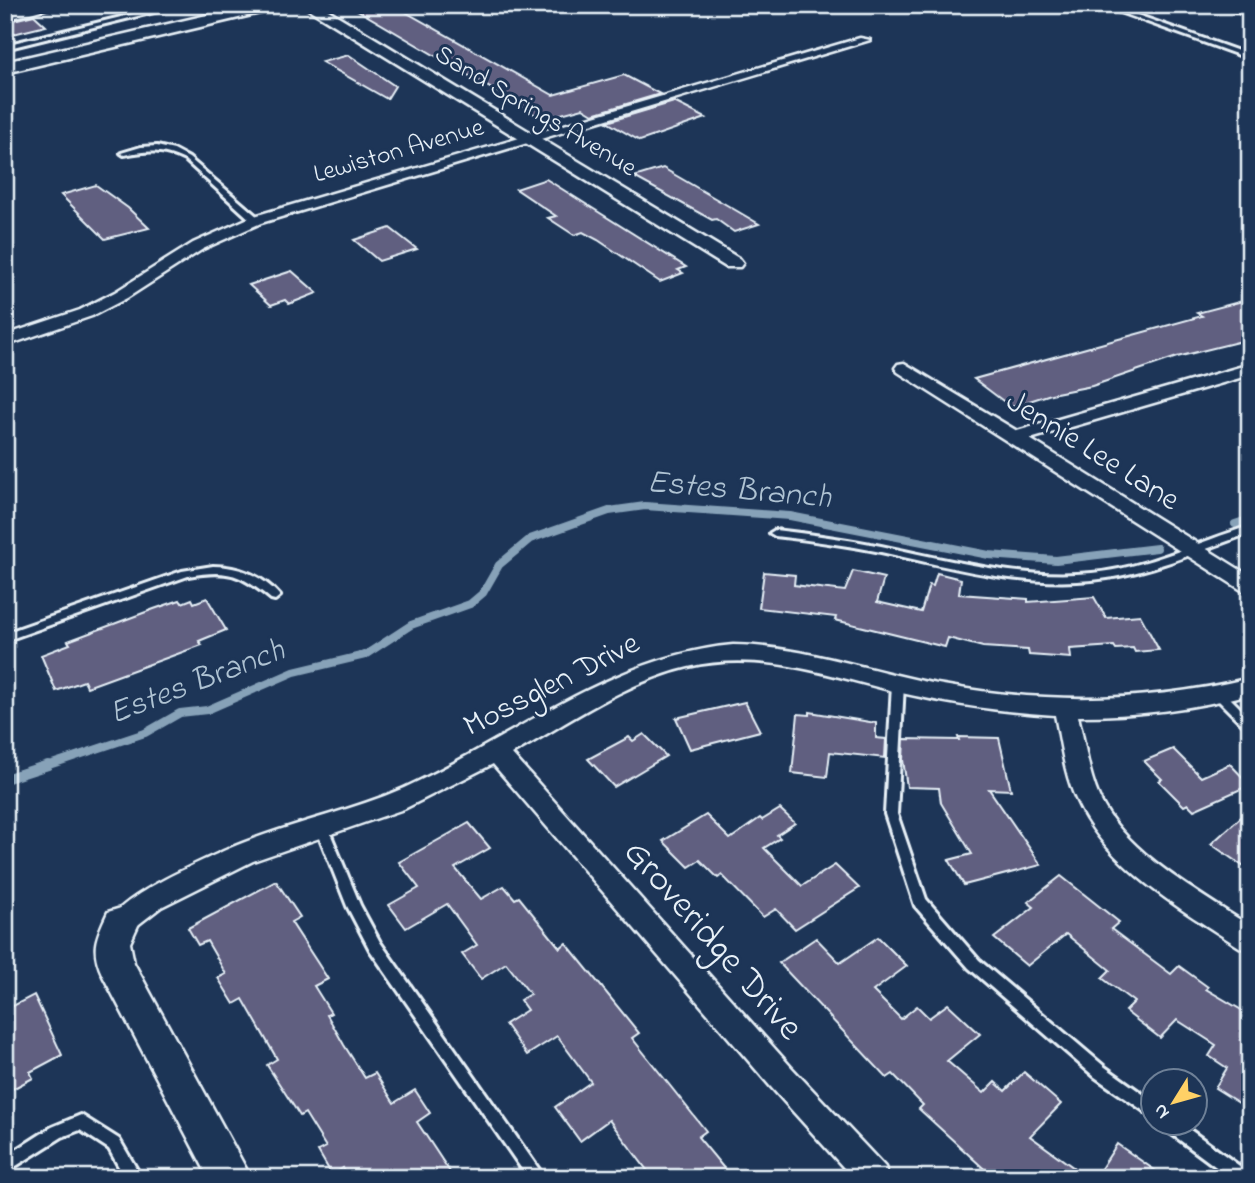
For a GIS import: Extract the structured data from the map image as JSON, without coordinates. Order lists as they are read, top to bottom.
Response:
{
  "streets": {
    "street": [
      "Sand Springs Avenue",
      "Lewiston Avenue",
      "Jennie Lee Lane",
      "Mossglen Drive",
      "Groveridge Drive"
    ]
  },
  "crossings": [
    ["Sand Springs Avenue", "Lewiston Avenue"],
    ["Mossglen Drive", "Groveridge Drive"]
  ],
  "water": ["Estes Branch"],
  "north": "bottom left"
}
